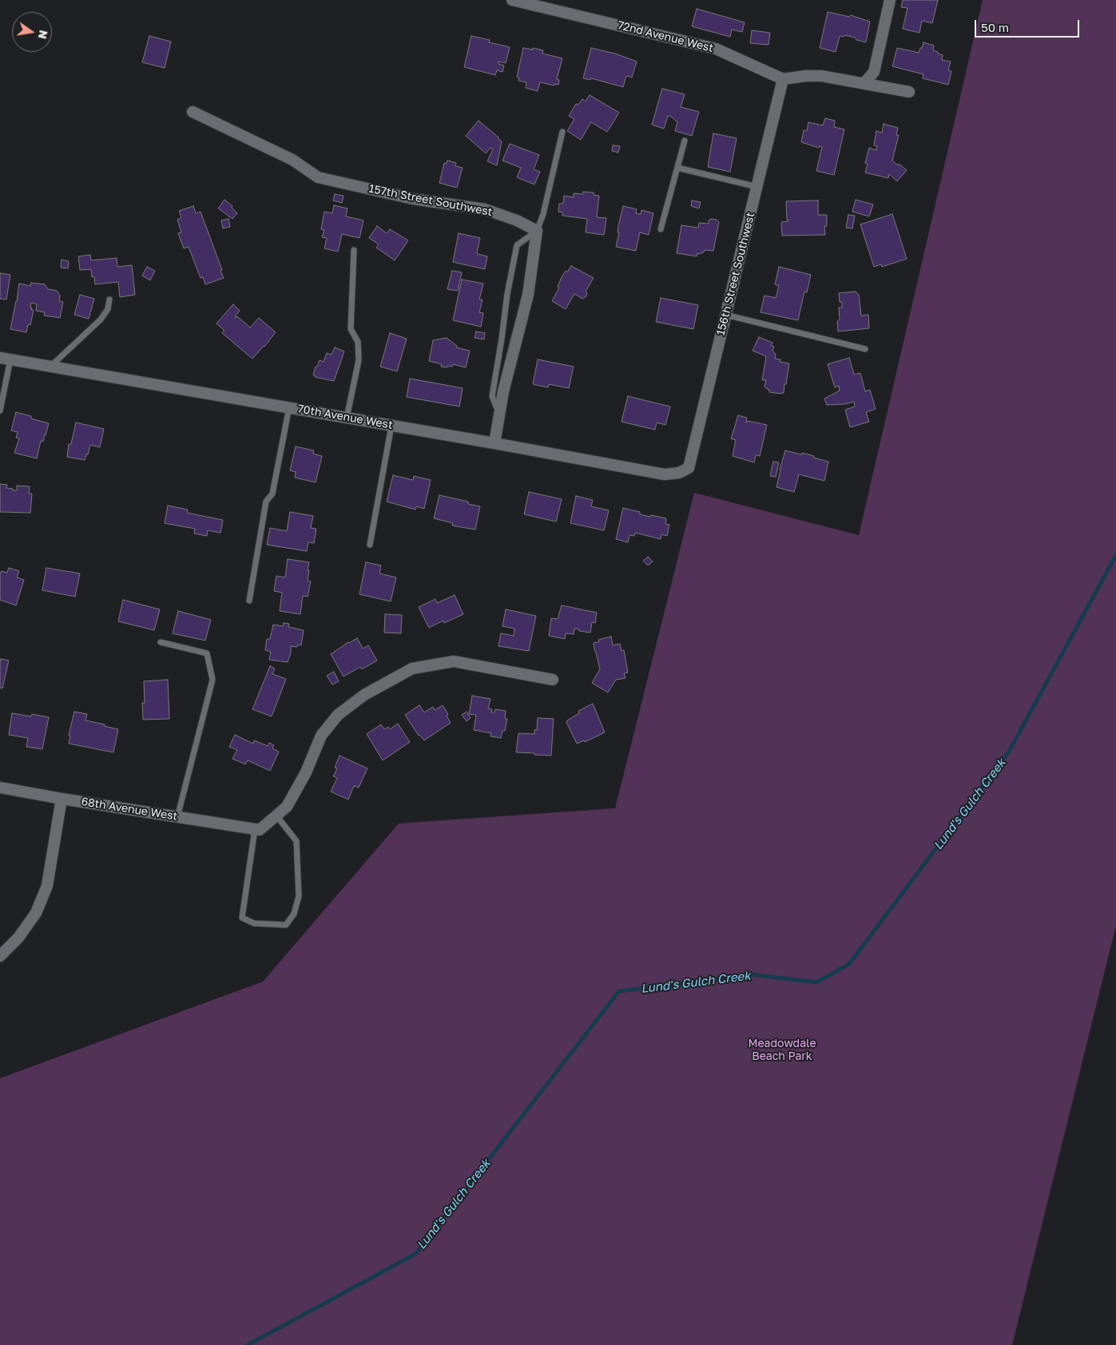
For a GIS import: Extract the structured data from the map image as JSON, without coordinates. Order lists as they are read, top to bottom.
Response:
{
  "streets": {
    "street": [
      "72nd Avenue West",
      "157th Street Southwest",
      "156th Street Southwest",
      "70th Avenue West",
      "68th Avenue West"
    ]
  },
  "crossings": [
    ["72nd Avenue West", "156th Street Southwest"],
    ["156th Street Southwest", "70th Avenue West"]
  ],
  "water": ["Lund's Gulch Creek"],
  "parks": ["Meadowdale Beach Park"],
  "scale_bar": "50 m",
  "north": "right"
}
